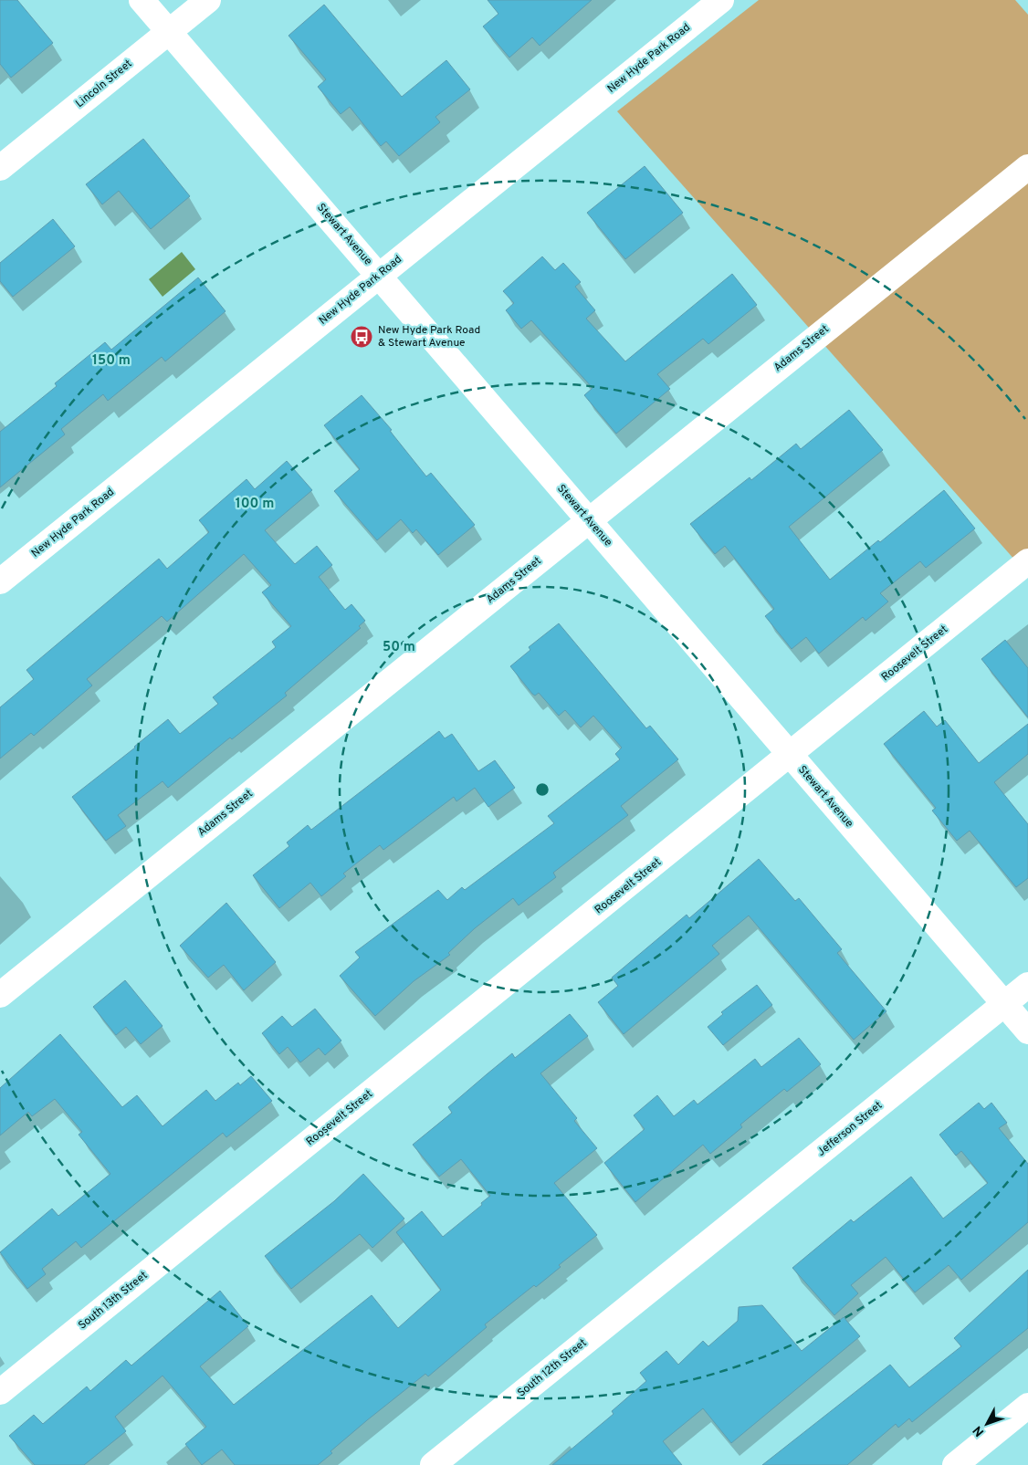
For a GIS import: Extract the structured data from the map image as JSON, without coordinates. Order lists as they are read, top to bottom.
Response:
{
  "streets": {
    "street": [
      "New Hyde Park Road",
      "Lincoln Street",
      "Stewart Avenue",
      "Adams Street",
      "Roosevelt Street",
      "Jefferson Street",
      "South 13th Street",
      "South 12th Street"
    ]
  },
  "crossings": [
    ["New Hyde Park Road", "Stewart Avenue"],
    ["Lincoln Street", "Stewart Avenue"],
    ["Stewart Avenue", "Adams Street"],
    ["Stewart Avenue", "Roosevelt Street"],
    ["Stewart Avenue", "Jefferson Street"],
    ["Roosevelt Street", "South 13th Street"],
    ["Jefferson Street", "South 12th Street"]
  ],
  "places": {
    "bus stop": ["New Hyde Park Road & Stewart Avenue"]
  },
  "north": "bottom left",
  "rings": ["150 m", "100 m", "50 m"]
}
